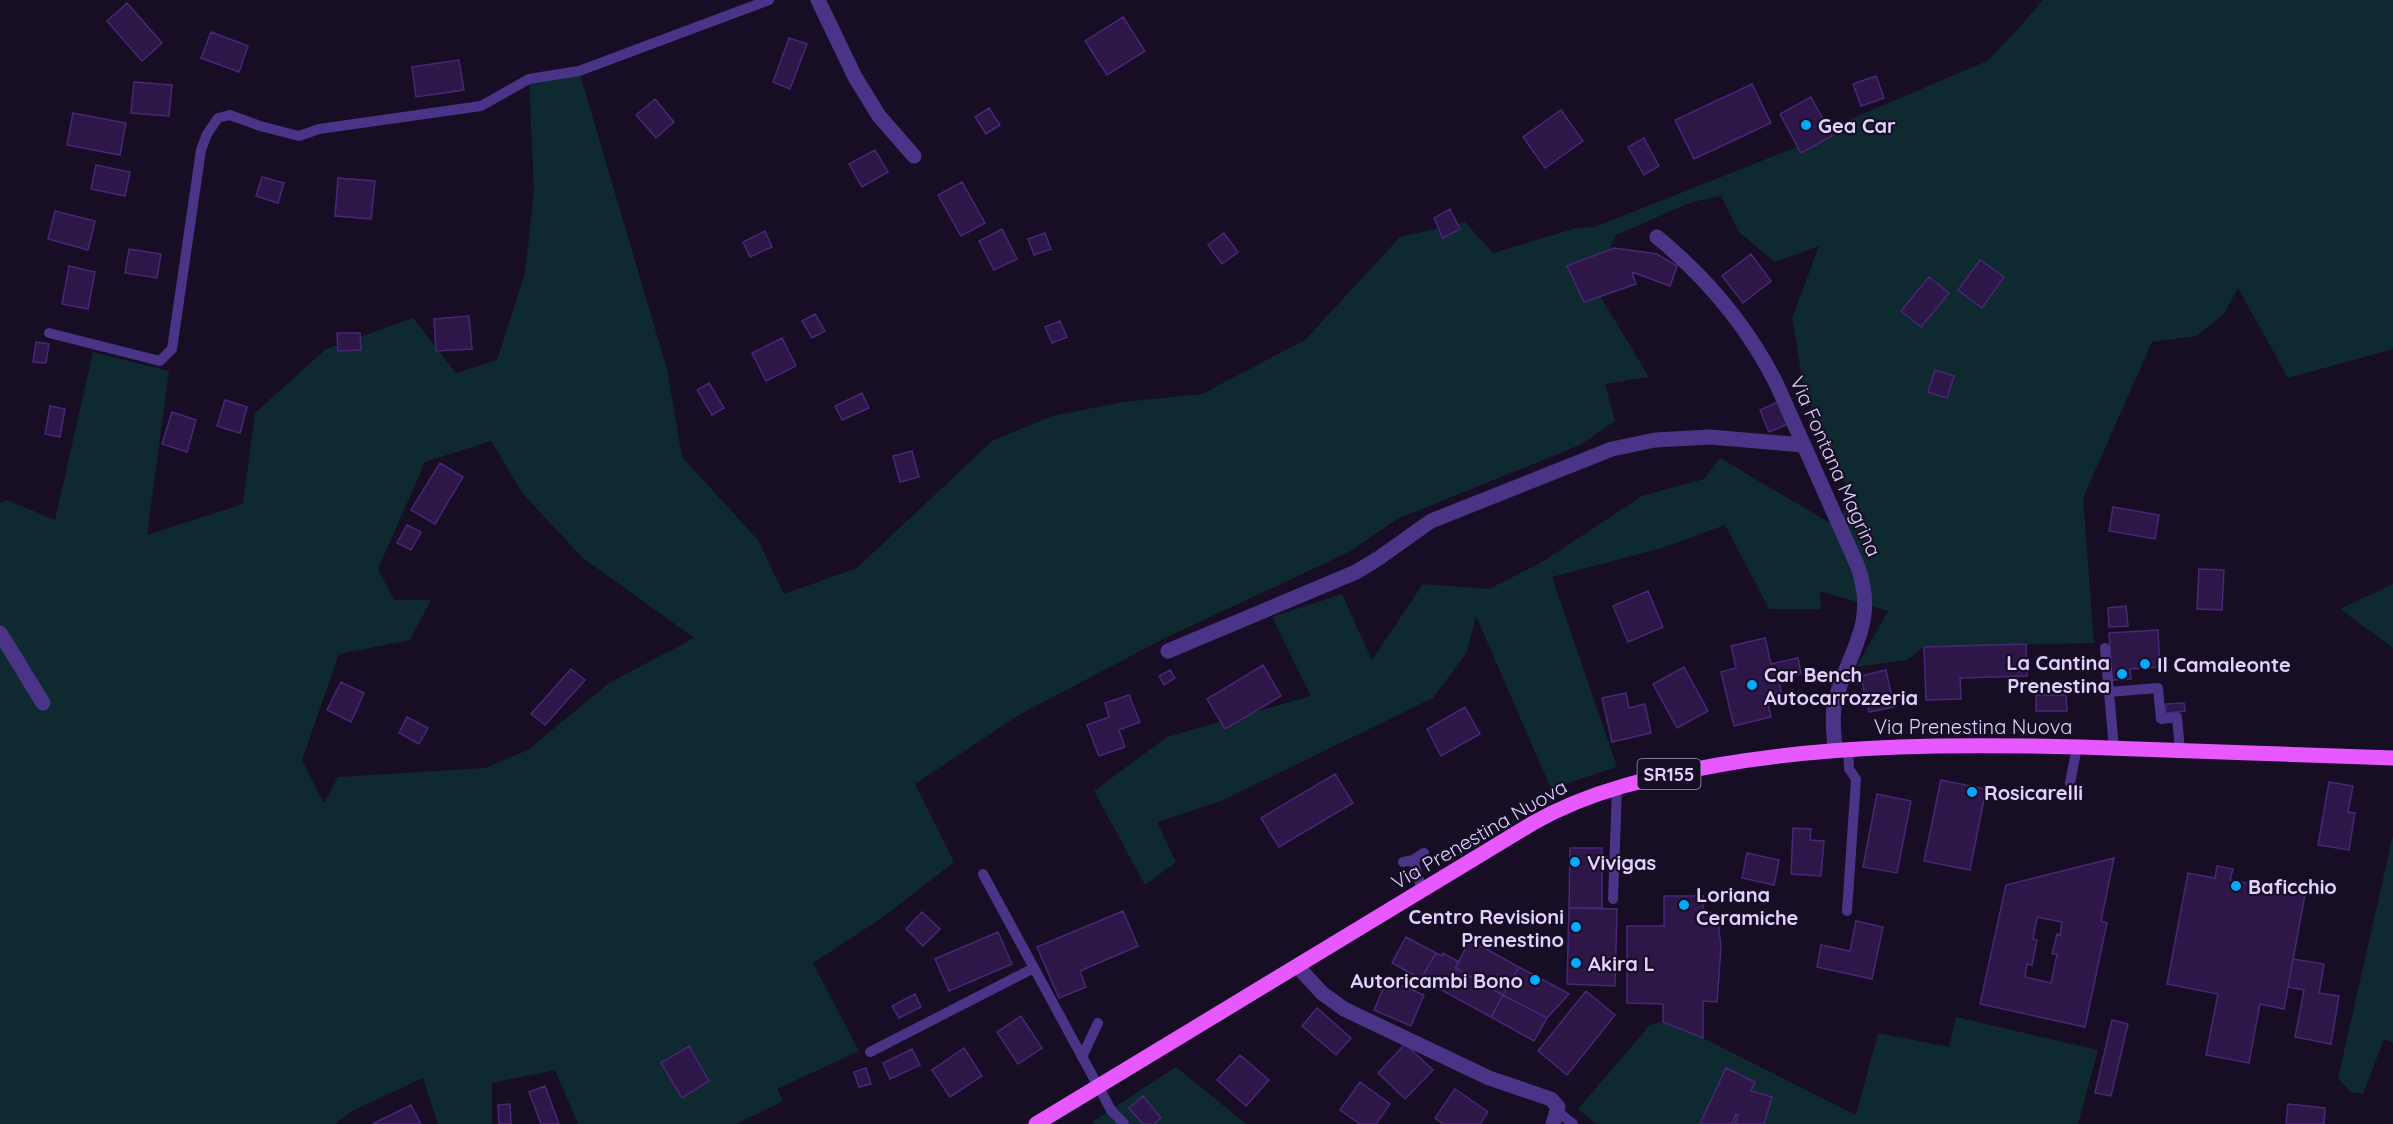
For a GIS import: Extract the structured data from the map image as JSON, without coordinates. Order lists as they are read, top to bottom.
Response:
{
  "streets": {
    "main road": ["Via Prenestina Nuova", "SR155"],
    "street": ["Via Fontana Magrina"]
  },
  "crossings": [
    ["Via Fontana Magrina", "Via Prenestina Nuova"]
  ],
  "places": [
    "Gea Car",
    "Il Camaleonte",
    "La Cantina Prenestina",
    "Car Bench Autocarrozzeria",
    "Rosicarelli",
    "Vivigas",
    "Baficchio",
    "Loriana Ceramiche",
    "Centro Revisioni Prenestino",
    "Akira L",
    "Autoricambi Bono"
  ]
}
